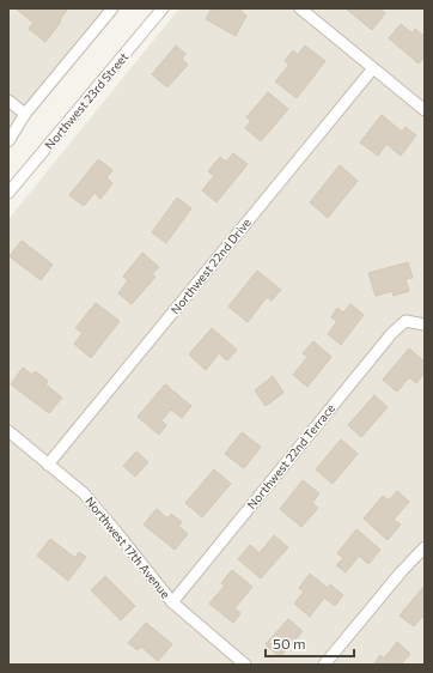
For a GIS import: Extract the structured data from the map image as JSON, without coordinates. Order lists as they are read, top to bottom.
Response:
{
  "streets": {
    "street": [
      "Northwest 23rd Street",
      "Northwest 22nd Drive",
      "Northwest 22nd Terrace",
      "Northwest 17th Avenue"
    ]
  },
  "crossings": [
    ["Northwest 22nd Drive", "Northwest 17th Avenue"],
    ["Northwest 22nd Terrace", "Northwest 17th Avenue"]
  ],
  "scale_bar": "50 m"
}
